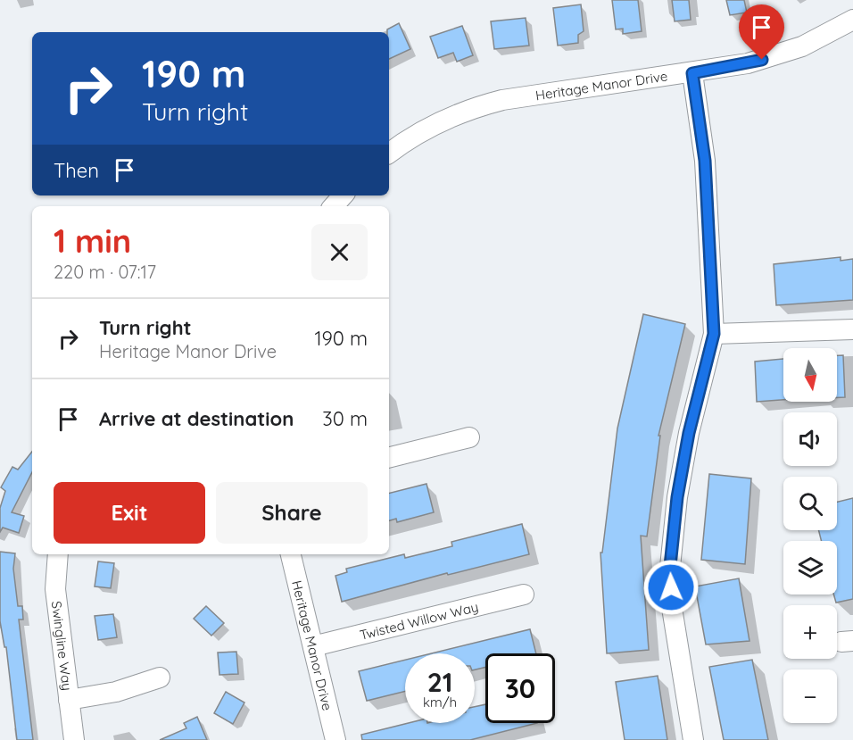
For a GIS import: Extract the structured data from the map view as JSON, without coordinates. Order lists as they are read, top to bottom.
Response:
{
  "streets": {
    "street": ["Heritage Manor Drive", "Twisted Willow Way", "Swingline Way"]
  },
  "crossings": [
    ["Heritage Manor Drive", "Twisted Willow Way"]
  ],
  "north": "bottom",
  "page": {
    "turn": ["190 m", "Turn right"],
    "then": "Then",
    "heading": ["1 min", "220 m · 07:17"],
    "list": [
      {
        "name": "Turn right",
        "note": "Heritage Manor Drive",
        "value": "190 m"
      },
      {
        "name": "Arrive at destination",
        "value": "30 m"
      }
    ],
    "map_buttons": ["+", "−"],
    "buttons": ["Exit", "Share"],
    "speed": "21 km/h",
    "limit": "30"
  }
}
